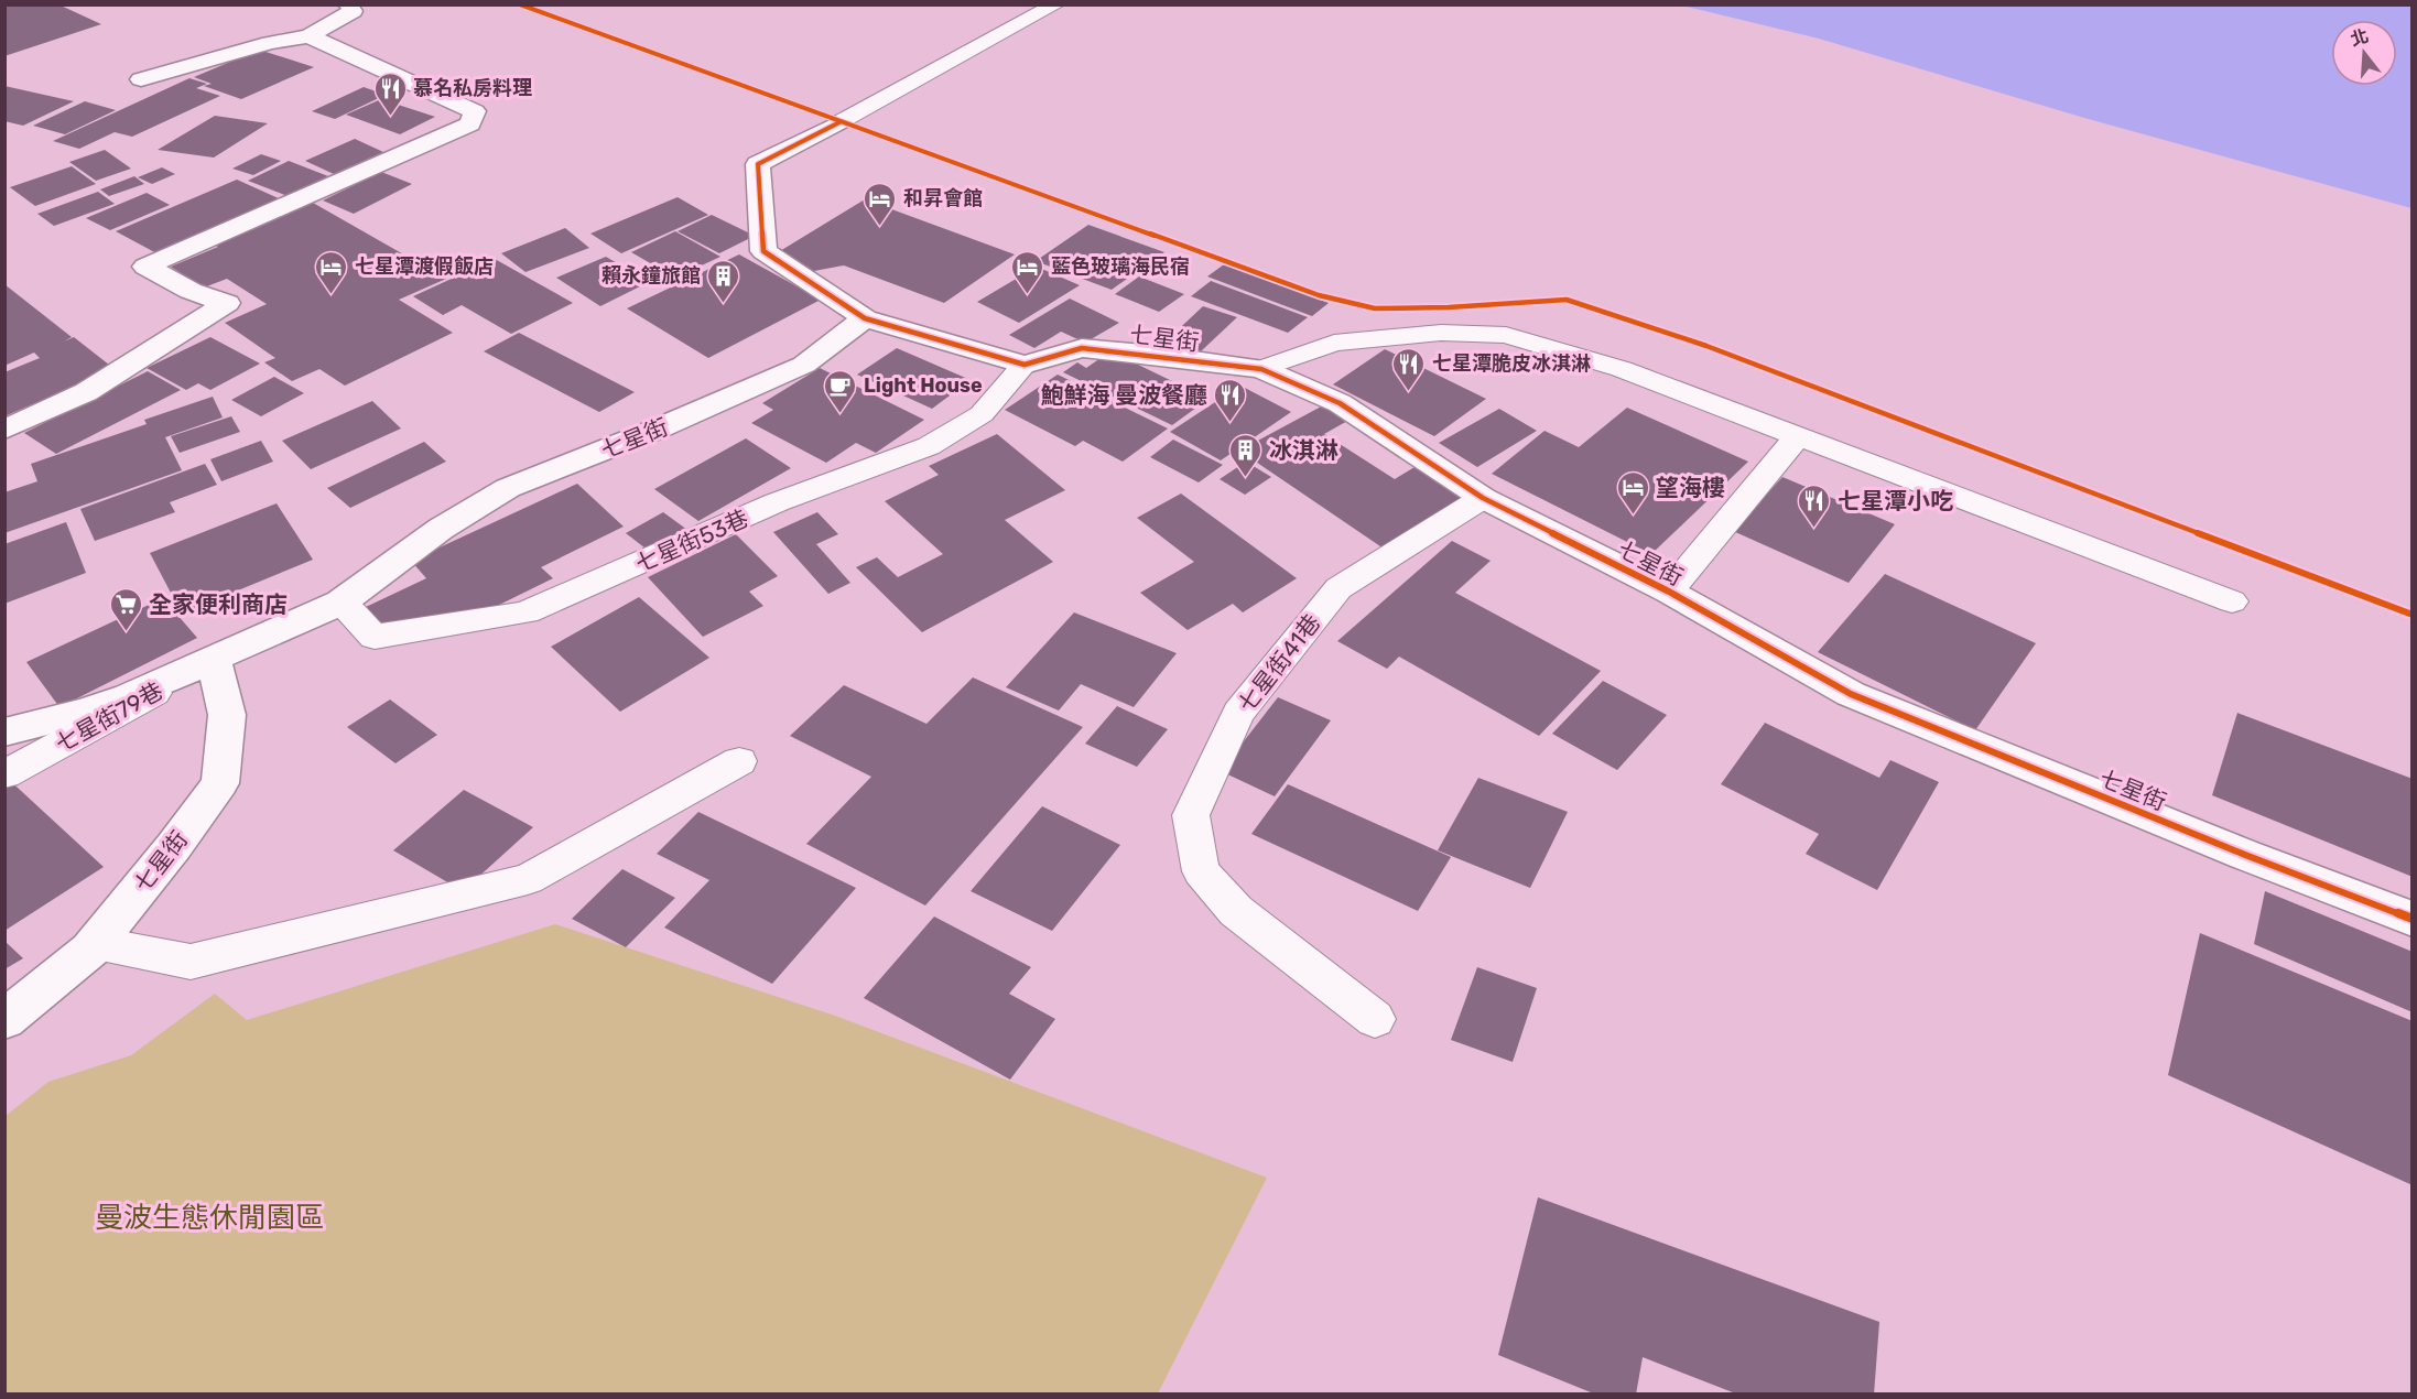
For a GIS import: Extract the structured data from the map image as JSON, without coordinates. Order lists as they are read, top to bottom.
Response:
{
  "streets": {
    "street": ["七星街"],
    "lane": ["七星街53巷", "七星街41巷", "七星街79巷"]
  },
  "crossings": [
    ["七星街", "七星街53巷"],
    ["七星街", "七星街41巷"],
    ["七星街", "七星街79巷"]
  ],
  "parks": ["曼波生態休閒園區"],
  "places": {
    "restaurant": [
      "慕名私房料理",
      "七星潭脆皮冰淇淋",
      "鮑鮮海 曼波餐廳",
      "七星潭小吃"
    ],
    "hotel": [
      "和昇會館",
      "七星潭渡假飯店",
      "藍色玻璃海民宿",
      "望海樓"
    ],
    "building": ["賴永鐘旅館", "冰淇淋"],
    "cafe": ["Light House"],
    "supermarket": ["全家便利商店"]
  },
  "north": "top"
}
